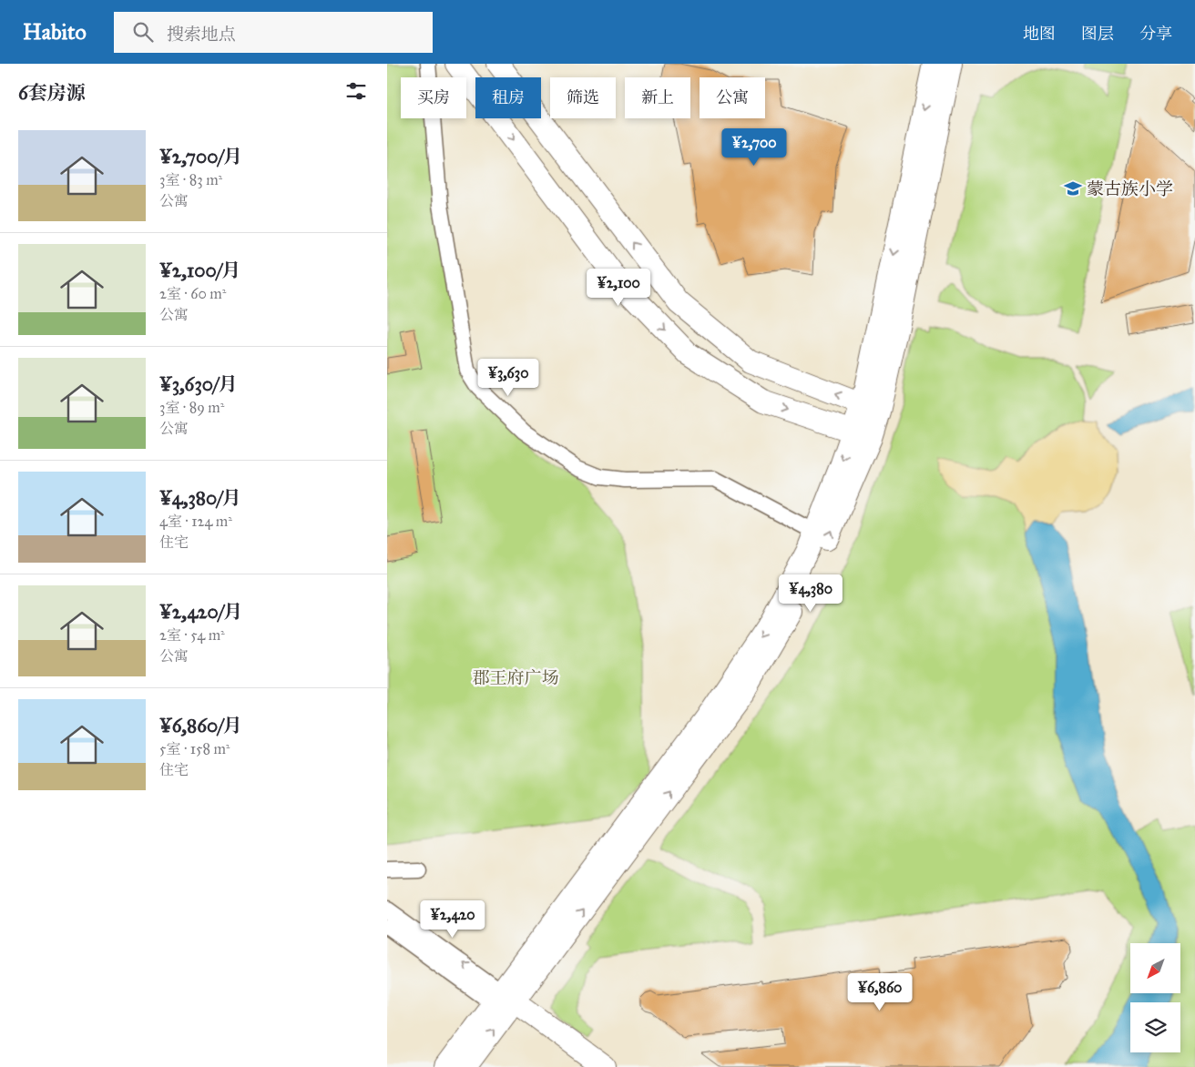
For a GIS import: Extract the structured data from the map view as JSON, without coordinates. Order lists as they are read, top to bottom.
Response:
{
  "parks": ["郡王府广场"],
  "places": {
    "school or university": ["蒙古族小学"]
  },
  "north": "bottom left",
  "page": {
    "header": "Habito",
    "search": "搜索地点",
    "nav": ["地图", "图层", "分享"],
    "heading": "6套房源",
    "chip": [
      "买房",
      "租房",
      "筛选",
      "新上",
      "公寓"
    ],
    "list": [
      {
        "name": "¥2,700/月",
        "note": "3室 · 83 m² · 公寓"
      },
      {
        "name": "¥2,100/月",
        "note": "2室 · 60 m² · 公寓"
      },
      {
        "name": "¥3,630/月",
        "note": "3室 · 89 m² · 公寓"
      },
      {
        "name": "¥4,380/月",
        "note": "4室 · 124 m² · 住宅"
      },
      {
        "name": "¥2,420/月",
        "note": "2室 · 54 m² · 公寓"
      },
      {
        "name": "¥6,860/月",
        "note": "5室 · 158 m² · 住宅"
      }
    ],
    "price": [
      "¥2,700",
      "¥2,100",
      "¥3,630",
      "¥4,380",
      "¥2,420",
      "¥6,860"
    ]
  }
}
